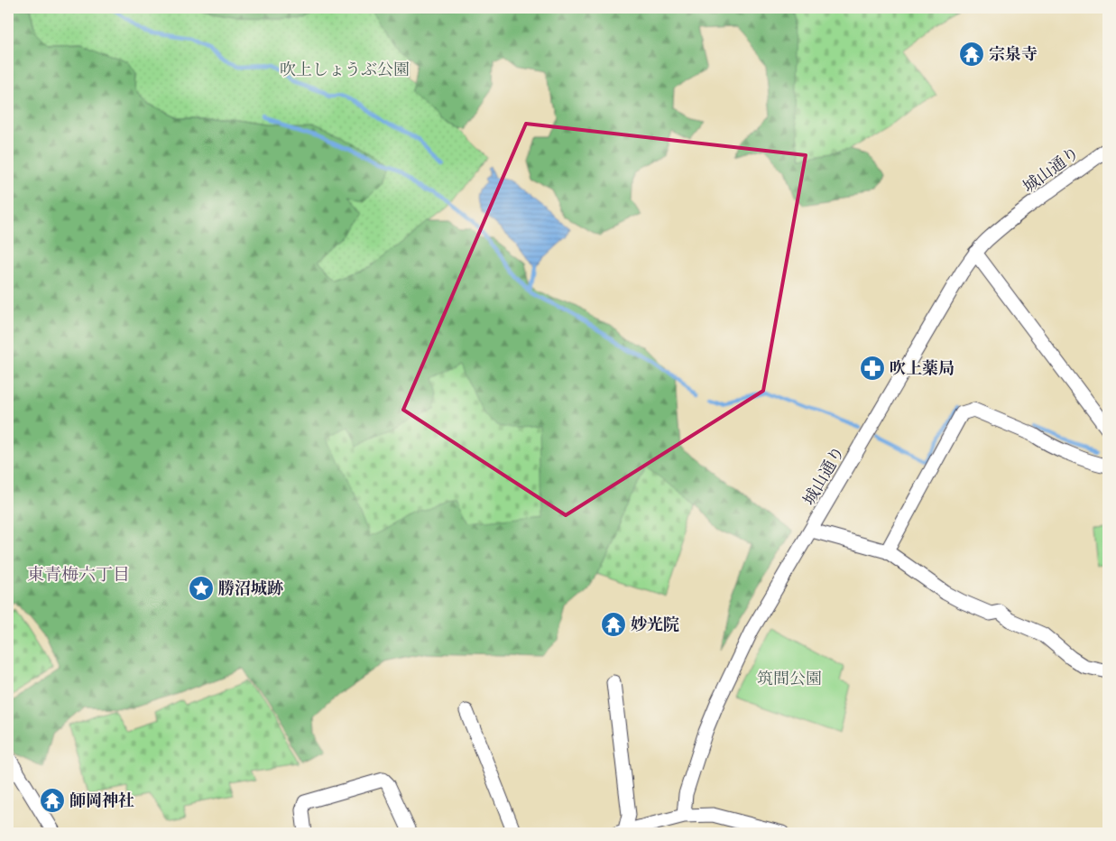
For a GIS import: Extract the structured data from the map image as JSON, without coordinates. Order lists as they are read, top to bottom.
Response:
{
  "streets": {
    "street": ["城山通り"]
  },
  "districts": ["東青梅六丁目"],
  "parks": ["吹上しょうぶ公園", "筑間公園"],
  "places": {
    "temple": ["宗泉寺", "妙光院", "師岡神社"],
    "pharmacy": ["吹上薬局"],
    "place": ["勝沼城跡"]
  }
}
